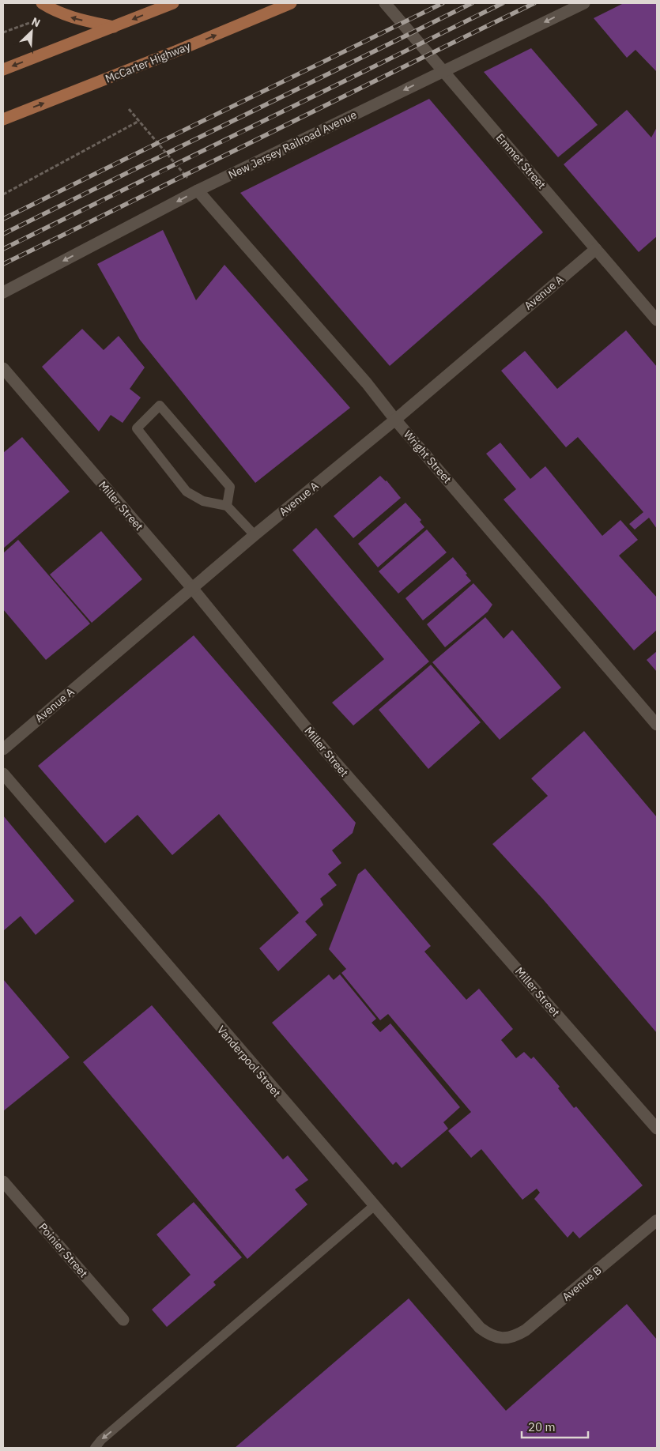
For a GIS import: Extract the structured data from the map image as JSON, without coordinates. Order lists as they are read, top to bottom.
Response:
{
  "streets": {
    "main road": ["McCarter Highway"],
    "street": [
      "New Jersey Railroad Avenue",
      "Emmet Street",
      "Avenue A",
      "Wright Street",
      "Miller Street",
      "Vanderpool Street",
      "Poinier Street",
      "Avenue B"
    ]
  },
  "crossings": [
    ["New Jersey Railroad Avenue", "Emmet Street"],
    ["New Jersey Railroad Avenue", "Wright Street"],
    ["Emmet Street", "Avenue A"],
    ["Avenue A", "Wright Street"],
    ["Avenue A", "Miller Street"],
    ["Vanderpool Street", "Avenue B"]
  ],
  "one_way": ["New Jersey Railroad Avenue"],
  "scale_bar": "20 m",
  "north": "top right"
}
